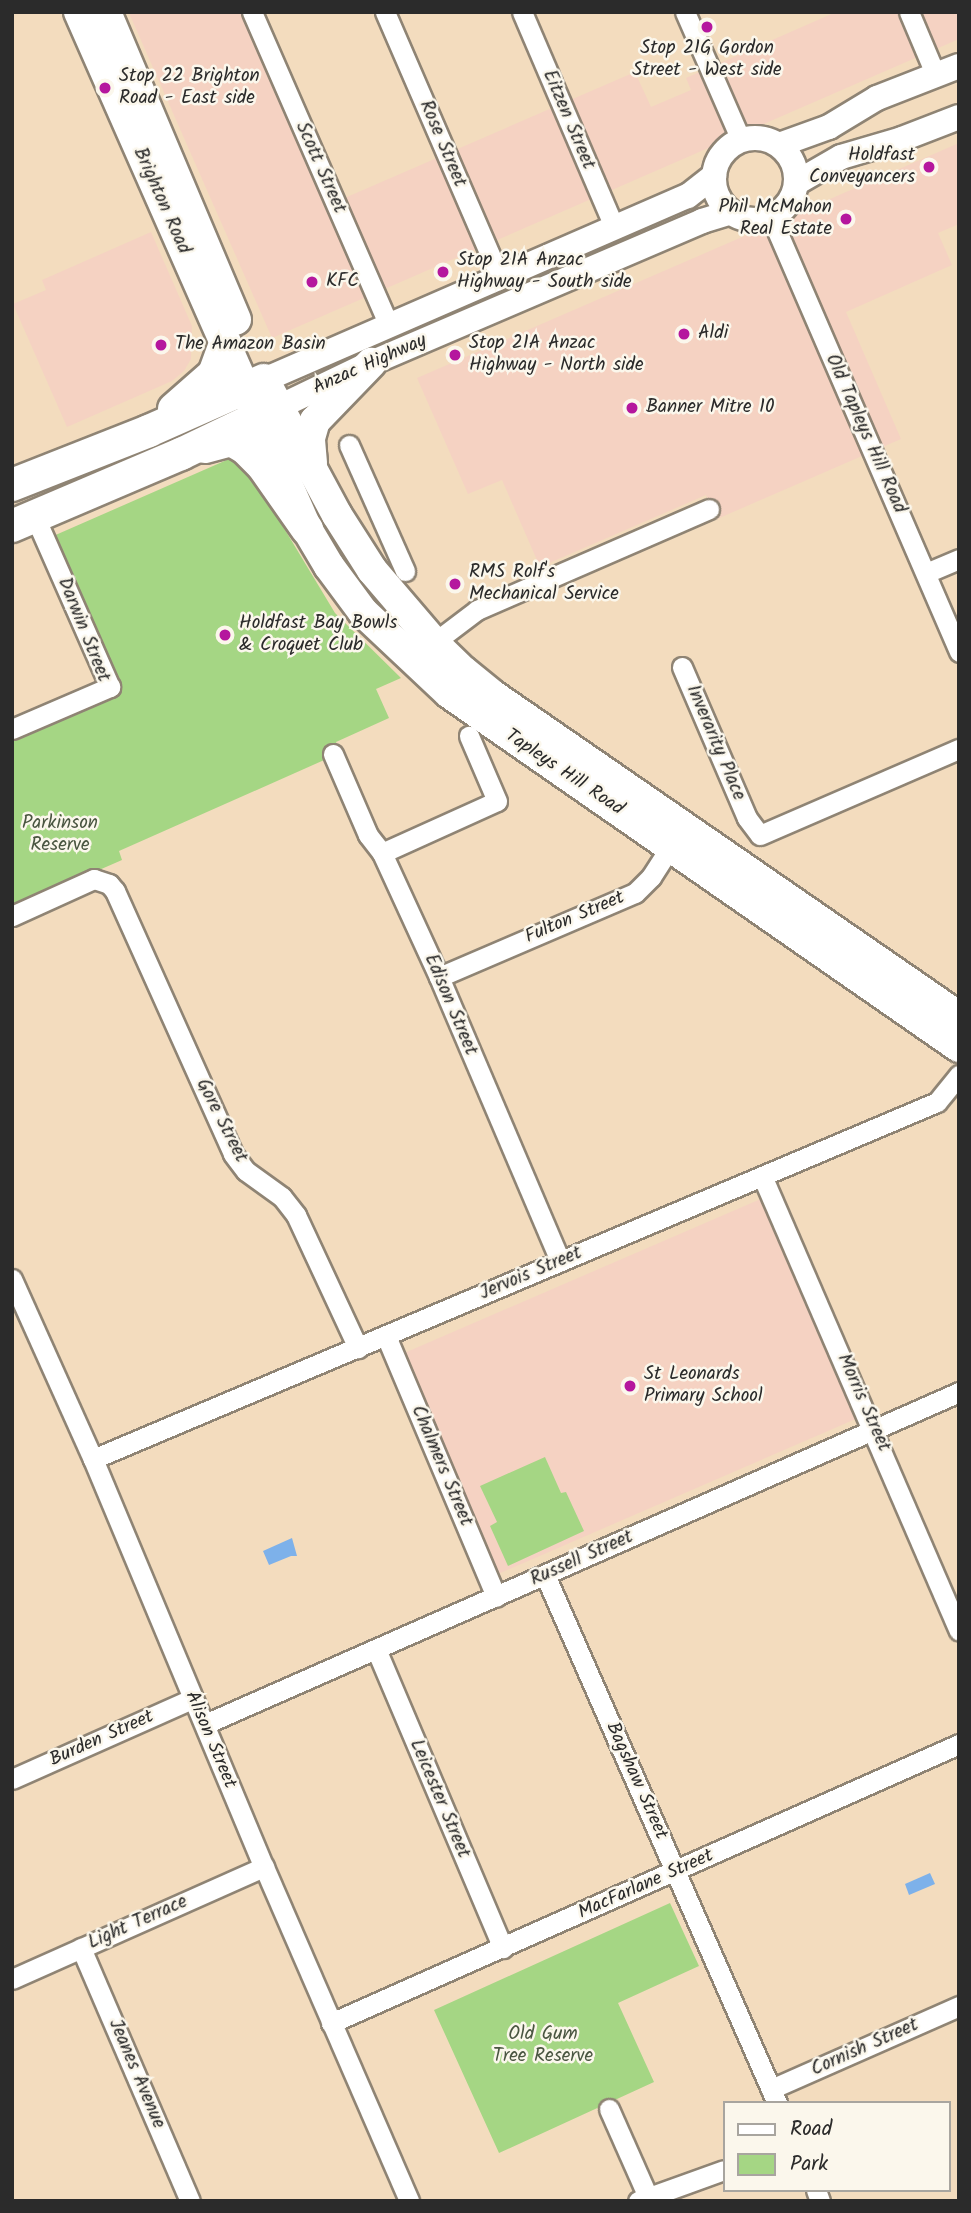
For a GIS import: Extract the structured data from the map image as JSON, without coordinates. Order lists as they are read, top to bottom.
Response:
{
  "streets": {
    "highway": ["Anzac Highway"],
    "main road": ["Brighton Road", "Tapleys Hill Road"],
    "street": [
      "Eitzen Street",
      "Rose Street",
      "Scott Street",
      "Old Tapleys Hill Road",
      "Darwin Street",
      "Inverarity Place",
      "Fulton Street",
      "Edison Street",
      "Gore Street",
      "Jervois Street",
      "Morris Street",
      "Chalmers Street",
      "Russell Street",
      "Burden Street",
      "Alison Street",
      "Bagshaw Street",
      "Leicester Street",
      "MacFarlane Street",
      "Light Terrace",
      "Cornish Street",
      "Jeanes Avenue"
    ]
  },
  "crossings": [
    ["Eitzen Street", "Anzac Highway"],
    ["Rose Street", "Anzac Highway"],
    ["Scott Street", "Anzac Highway"],
    ["Brighton Road", "Anzac Highway"],
    ["Brighton Road", "Tapleys Hill Road"],
    ["Anzac Highway", "Old Tapleys Hill Road"],
    ["Anzac Highway", "Darwin Street"],
    ["Anzac Highway", "Tapleys Hill Road"],
    ["Tapleys Hill Road", "Fulton Street"],
    ["Fulton Street", "Edison Street"],
    ["Edison Street", "Jervois Street"],
    ["Gore Street", "Jervois Street"],
    ["Jervois Street", "Morris Street"],
    ["Jervois Street", "Chalmers Street"],
    ["Jervois Street", "Alison Street"],
    ["Morris Street", "Russell Street"],
    ["Chalmers Street", "Russell Street"],
    ["Russell Street", "Alison Street"],
    ["Russell Street", "Bagshaw Street"],
    ["Russell Street", "Leicester Street"],
    ["Burden Street", "Alison Street"],
    ["Alison Street", "MacFarlane Street"],
    ["Alison Street", "Light Terrace"],
    ["Bagshaw Street", "MacFarlane Street"],
    ["Bagshaw Street", "Cornish Street"],
    ["Leicester Street", "MacFarlane Street"],
    ["Light Terrace", "Jeanes Avenue"]
  ],
  "parks": ["Parkinson Reserve", "Old Gum Tree Reserve"],
  "places": [
    "Stop 21G Gordon Street - West side",
    "Stop 22 Brighton Road - East side",
    "Holdfast Conveyancers",
    "Phil McMahon Real Estate",
    "Stop 21A Anzac Highway - South side",
    "KFC",
    "Aldi",
    "The Amazon Basin",
    "Stop 21A Anzac Highway - North side",
    "Banner Mitre 10",
    "RMS Rolf's Mechanical Service",
    "Holdfast Bay Bowls & Croquet Club",
    "St Leonards Primary School"
  ],
  "legend": ["Road", "Park"]
}
